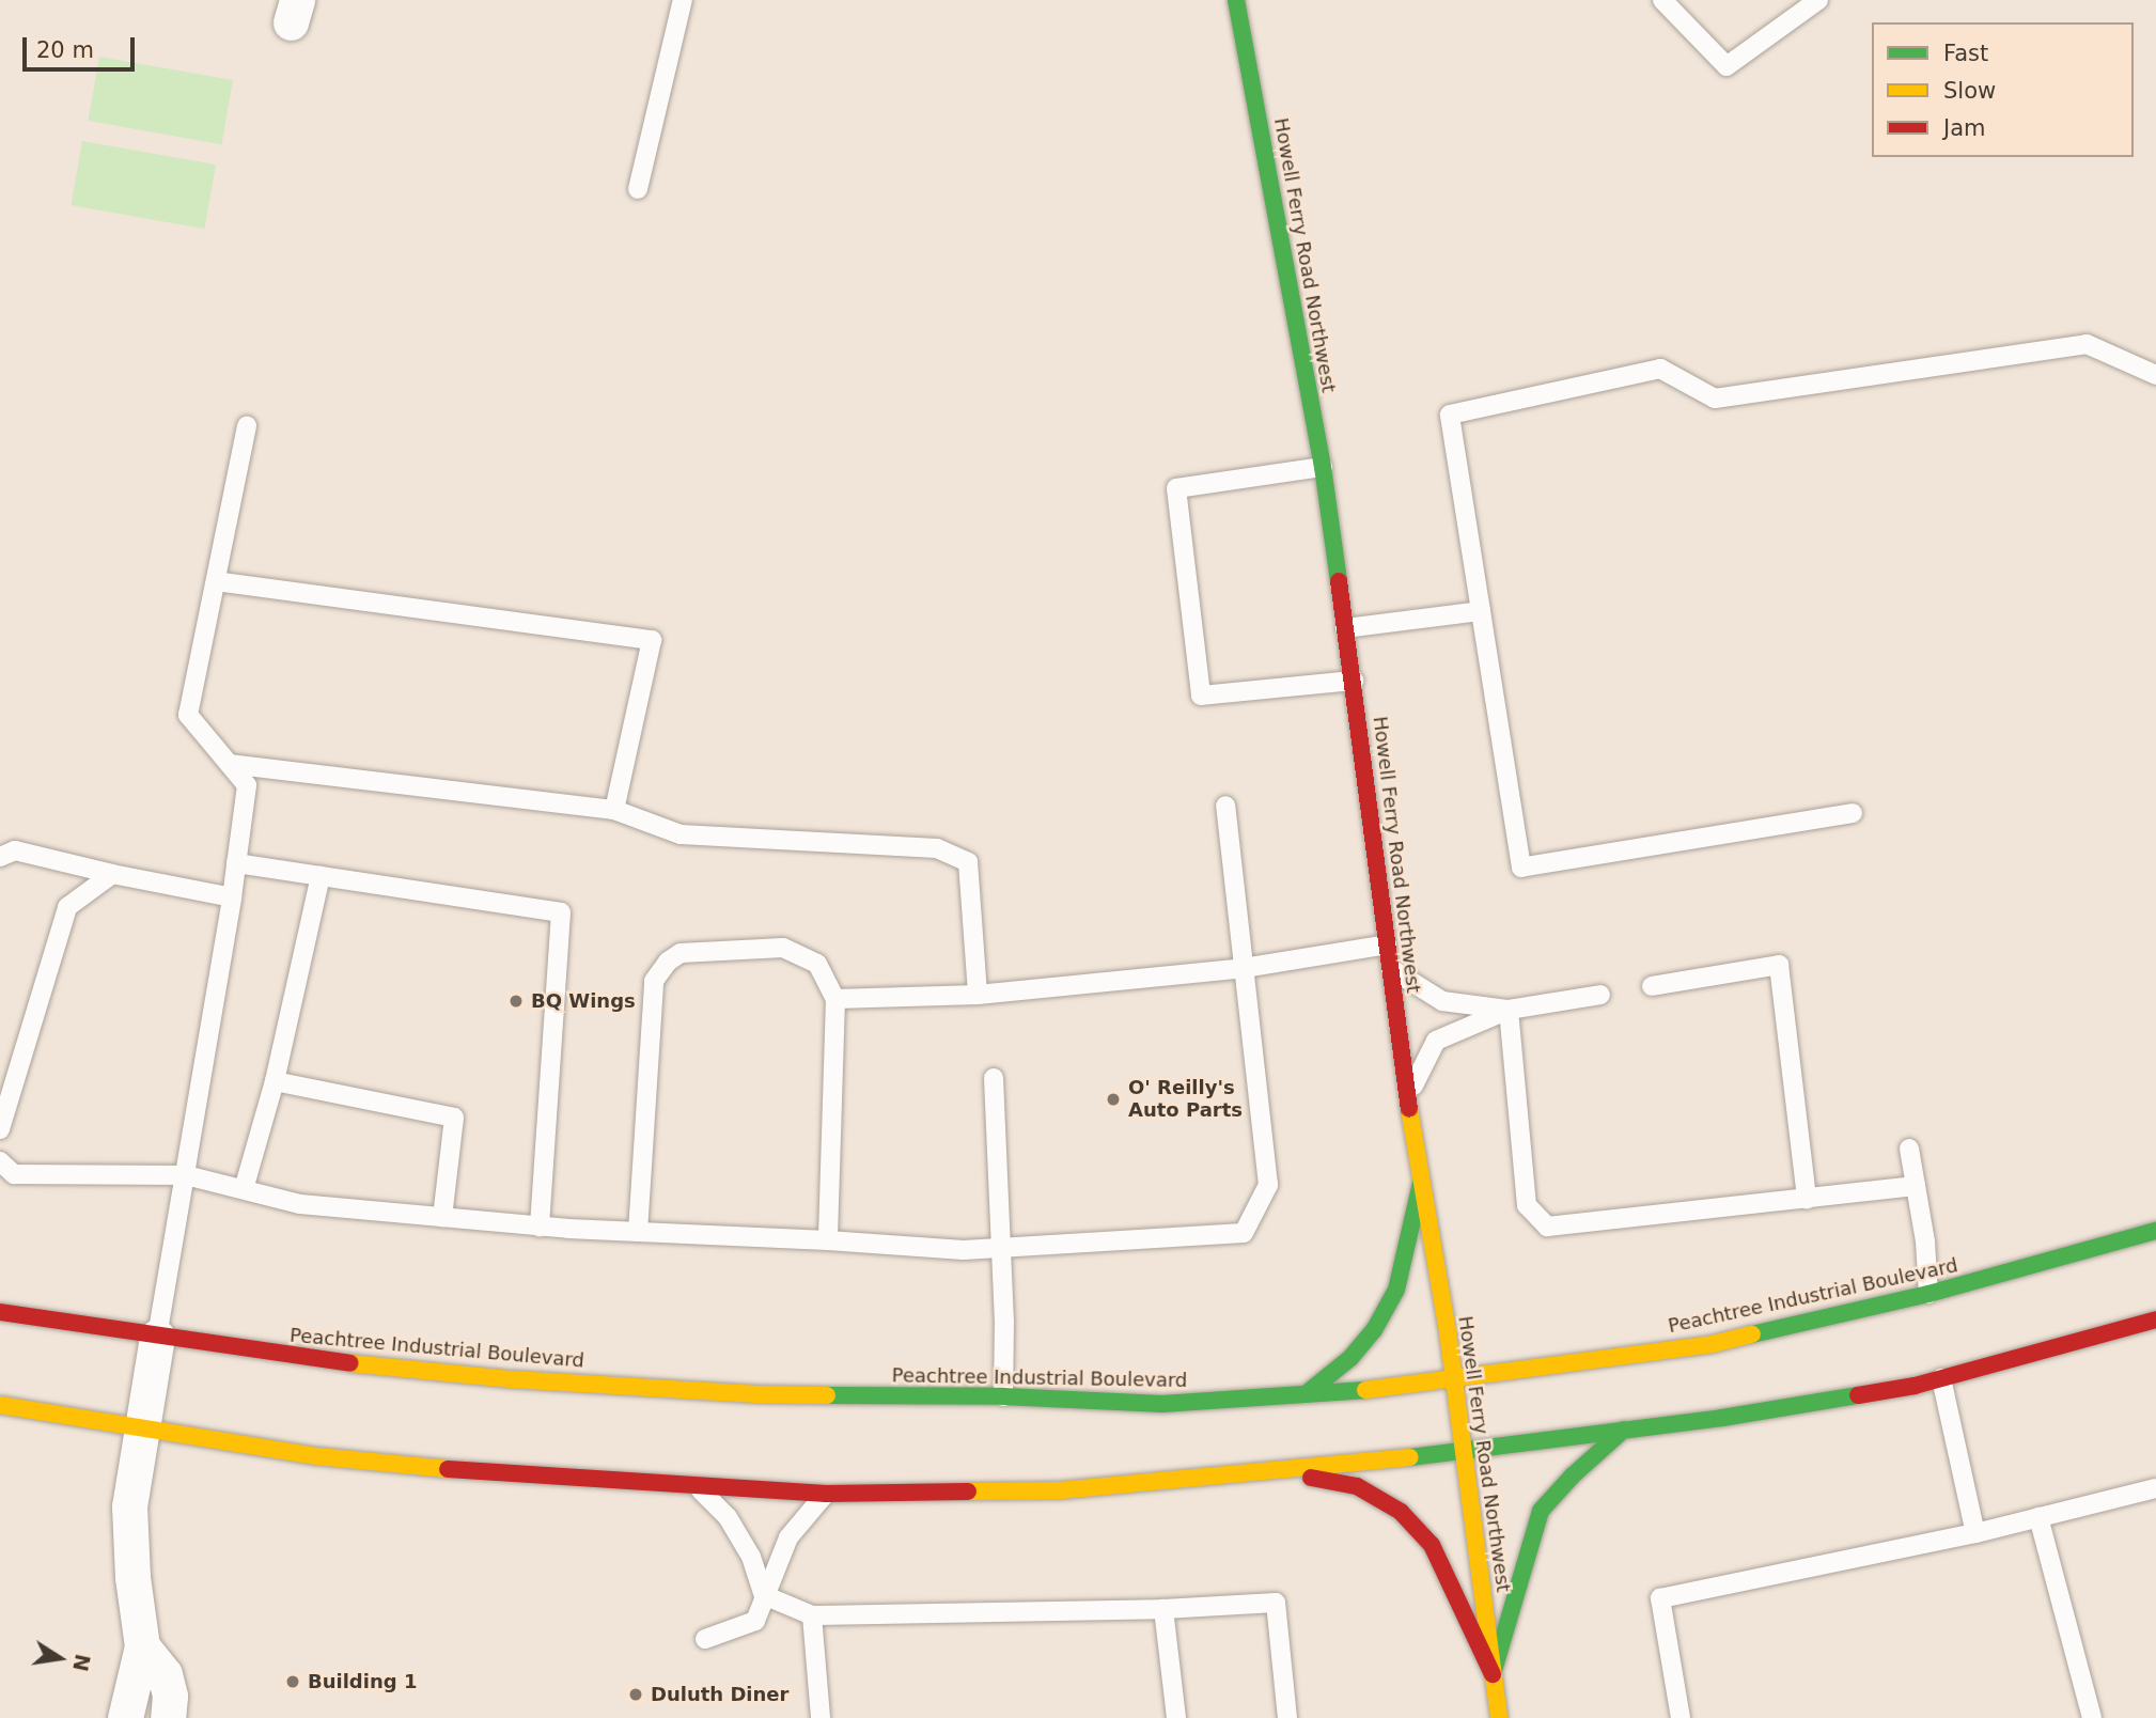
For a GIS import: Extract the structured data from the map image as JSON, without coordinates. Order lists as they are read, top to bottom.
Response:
{
  "streets": {
    "main road": ["Howell Ferry Road Northwest", "Peachtree Industrial Boulevard"]
  },
  "crossings": [
    ["Howell Ferry Road Northwest", "Peachtree Industrial Boulevard"]
  ],
  "places": [
    "BQ Wings",
    "O' Reilly's Auto Parts",
    "Building 1",
    "Duluth Diner"
  ],
  "legend": ["Fast", "Slow", "Jam"],
  "scale_bar": "20 m",
  "north": "right"
}
